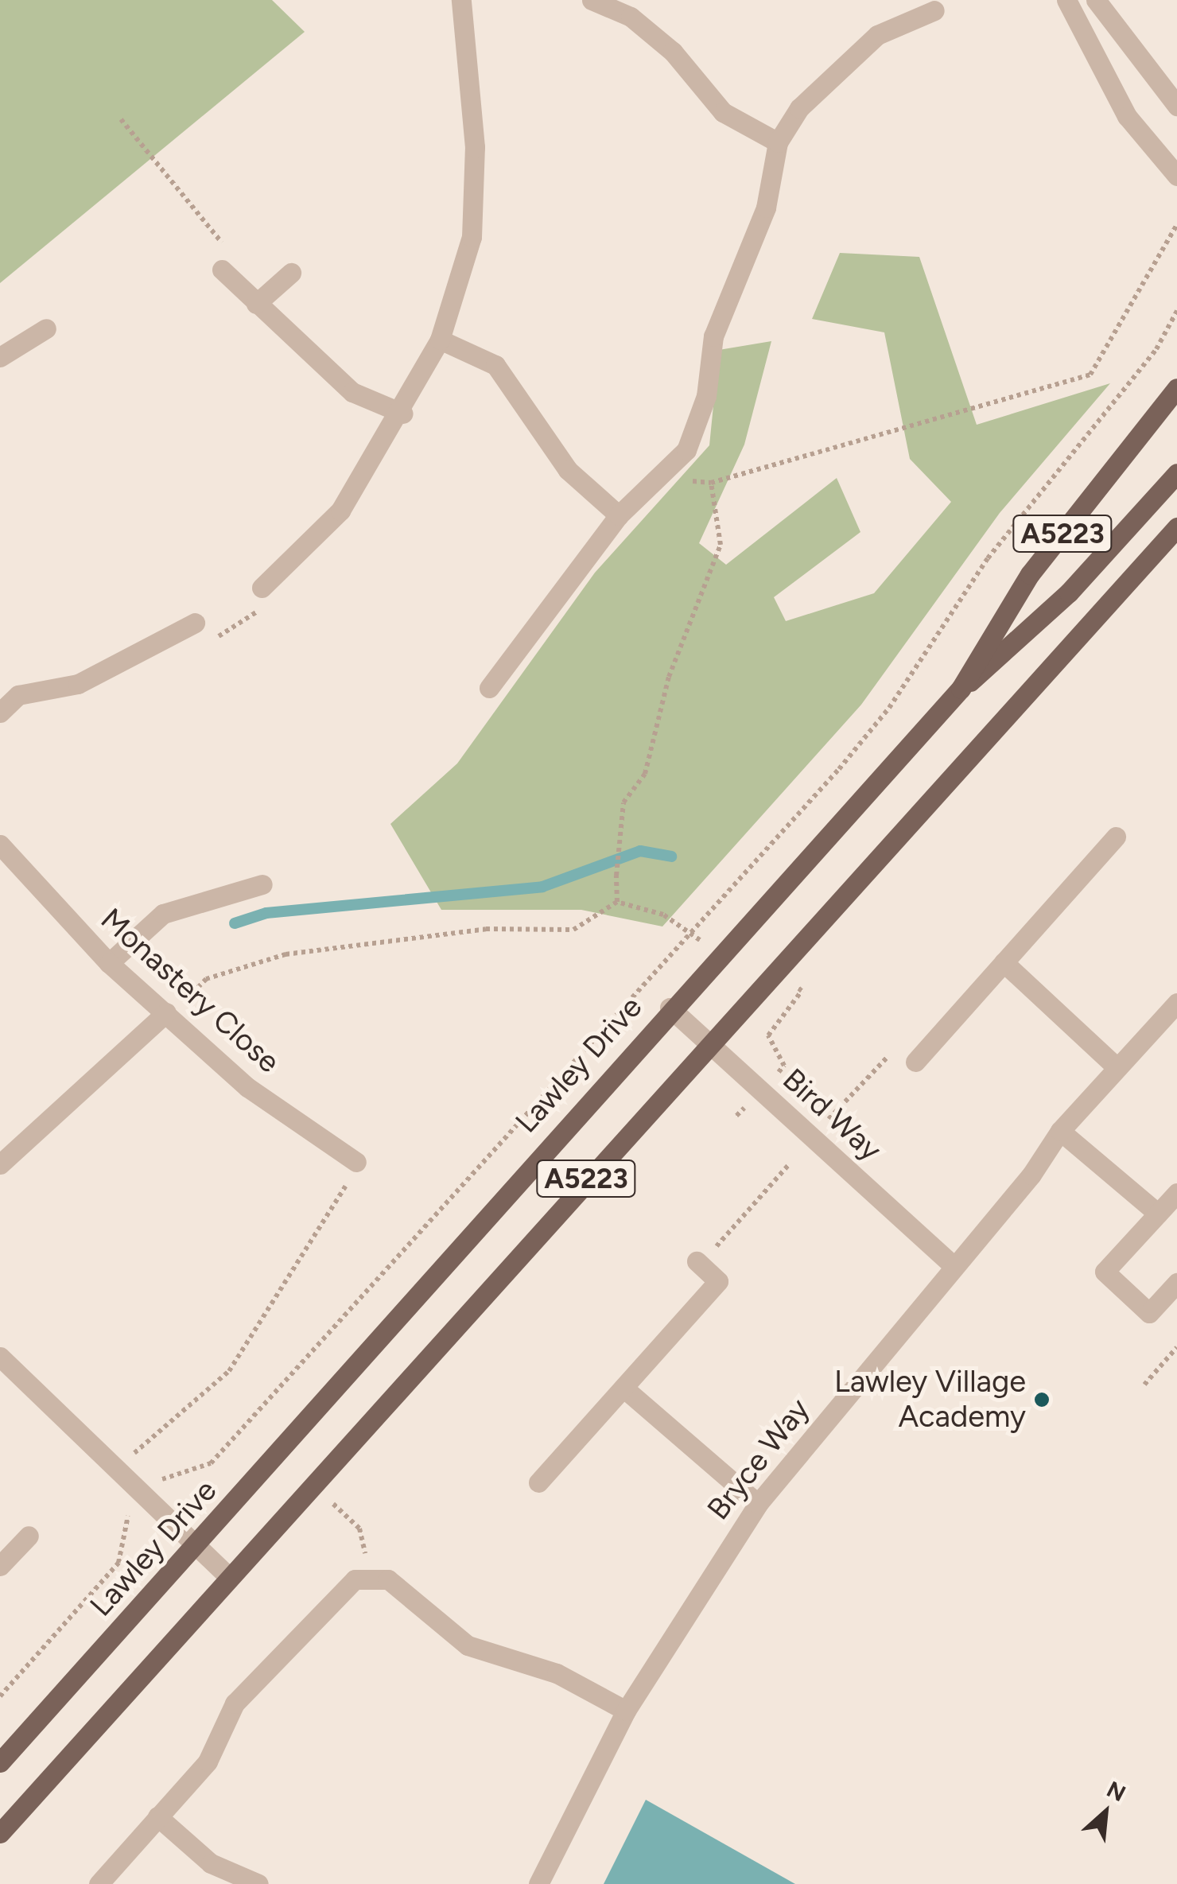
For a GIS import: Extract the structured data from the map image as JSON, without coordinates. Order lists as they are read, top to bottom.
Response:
{
  "streets": {
    "main road": ["A5223", "Lawley Drive"],
    "street": ["Monastery Close", "Bird Way", "Bryce Way"]
  },
  "crossings": [
    ["A5223", "Bird Way"],
    ["Lawley Drive", "Bird Way"],
    ["Bird Way", "Bryce Way"]
  ],
  "places": ["Lawley Village Academy"],
  "north": "top right"
}
